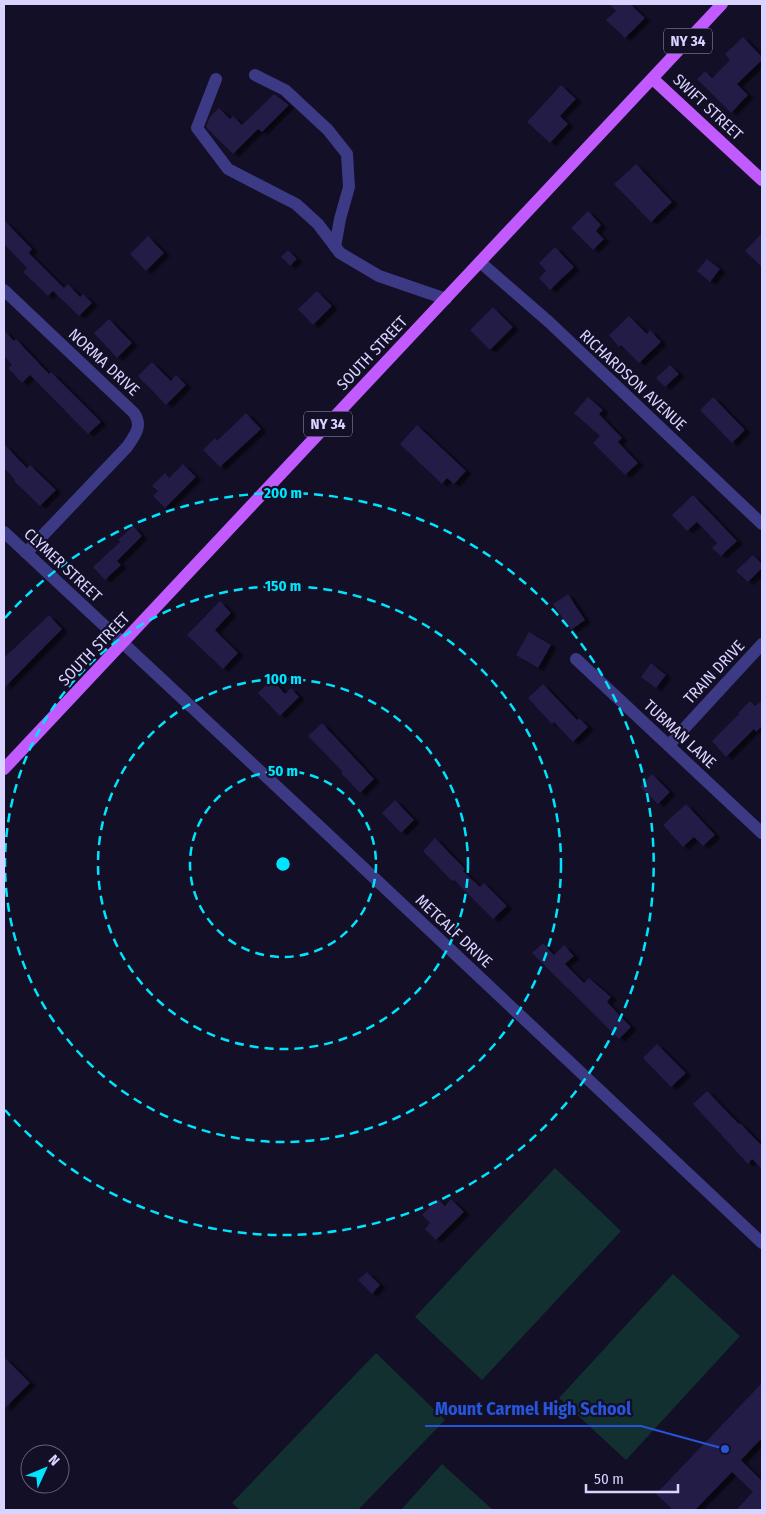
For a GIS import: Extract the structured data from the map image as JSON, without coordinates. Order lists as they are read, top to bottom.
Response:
{
  "streets": {
    "main road": ["NY 34", "SWIFT STREET", "SOUTH STREET"],
    "street": [
      "NORMA DRIVE",
      "RICHARDSON AVENUE",
      "CLYMER STREET",
      "TRAIN DRIVE",
      "TUBMAN LANE",
      "METCALF DRIVE"
    ]
  },
  "crossings": [
    ["SWIFT STREET", "SOUTH STREET"],
    ["SOUTH STREET", "RICHARDSON AVENUE"],
    ["SOUTH STREET", "CLYMER STREET"],
    ["SOUTH STREET", "METCALF DRIVE"],
    ["NORMA DRIVE", "CLYMER STREET"],
    ["CLYMER STREET", "METCALF DRIVE"],
    ["TRAIN DRIVE", "TUBMAN LANE"]
  ],
  "places": ["Mount Carmel High School"],
  "scale_bar": "50 m",
  "north": "top right",
  "rings": [
    "200 m",
    "150 m",
    "100 m",
    "50 m"
  ]
}
